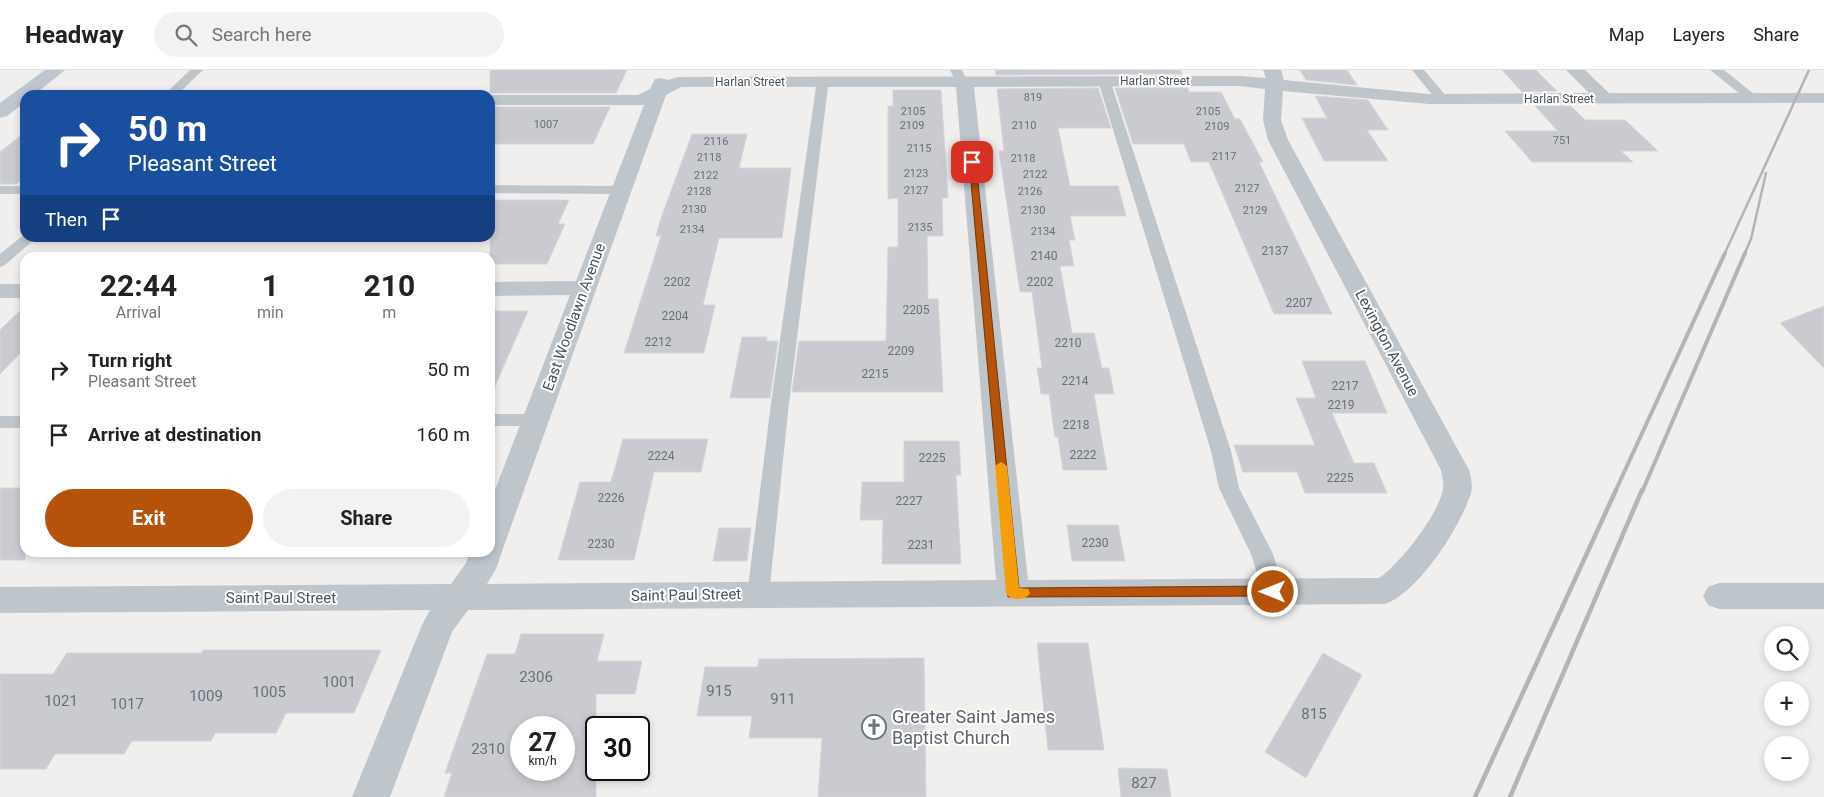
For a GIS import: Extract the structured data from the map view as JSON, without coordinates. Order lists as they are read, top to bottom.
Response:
{
  "streets": {
    "street": [
      "Harlan Street",
      "East Woodlawn Avenue",
      "Lexington Avenue",
      "Saint Paul Street"
    ]
  },
  "crossings": [
    ["Harlan Street", "East Woodlawn Avenue"],
    ["Harlan Street", "Lexington Avenue"],
    ["Lexington Avenue", "Saint Paul Street"]
  ],
  "places": {
    "church": ["Greater Saint James Baptist Church"]
  },
  "house_numbers": [
    "819",
    "2105",
    "2105",
    "1007",
    "2109",
    "2110",
    "2109",
    "751",
    "2116",
    "2115",
    "2117",
    "2118",
    "2118",
    "2123",
    "2122",
    "2122",
    "2127",
    "2127",
    "2128",
    "2126",
    "2130",
    "2130",
    "2129",
    "2135",
    "2134",
    "2134",
    "2137",
    "2140",
    "2202",
    "2202",
    "2207",
    "2205",
    "2204",
    "2212",
    "2210",
    "2209",
    "2215",
    "2214",
    "2217",
    "2219",
    "2218",
    "2222",
    "2224",
    "2225",
    "2225",
    "2226",
    "2227",
    "2230",
    "2230",
    "2231",
    "2306",
    "1001",
    "915",
    "1005",
    "1009",
    "911",
    "1021",
    "1017",
    "815",
    "2310",
    "827"
  ],
  "page": {
    "header": "Headway",
    "search": "Search here",
    "nav": ["Map", "Layers", "Share"],
    "turn": ["50 m", "Pleasant Street"],
    "then": "Then",
    "eta": [
      "22:44",
      "Arrival",
      "1",
      "min",
      "210",
      "m"
    ],
    "list": [
      {
        "name": "Turn right",
        "note": "Pleasant Street",
        "value": "50 m"
      },
      {
        "name": "Arrive at destination",
        "value": "160 m"
      }
    ],
    "buttons": ["Exit", "Share"],
    "map_buttons": ["+", "−"],
    "speed": "27 km/h",
    "limit": "30"
  }
}
